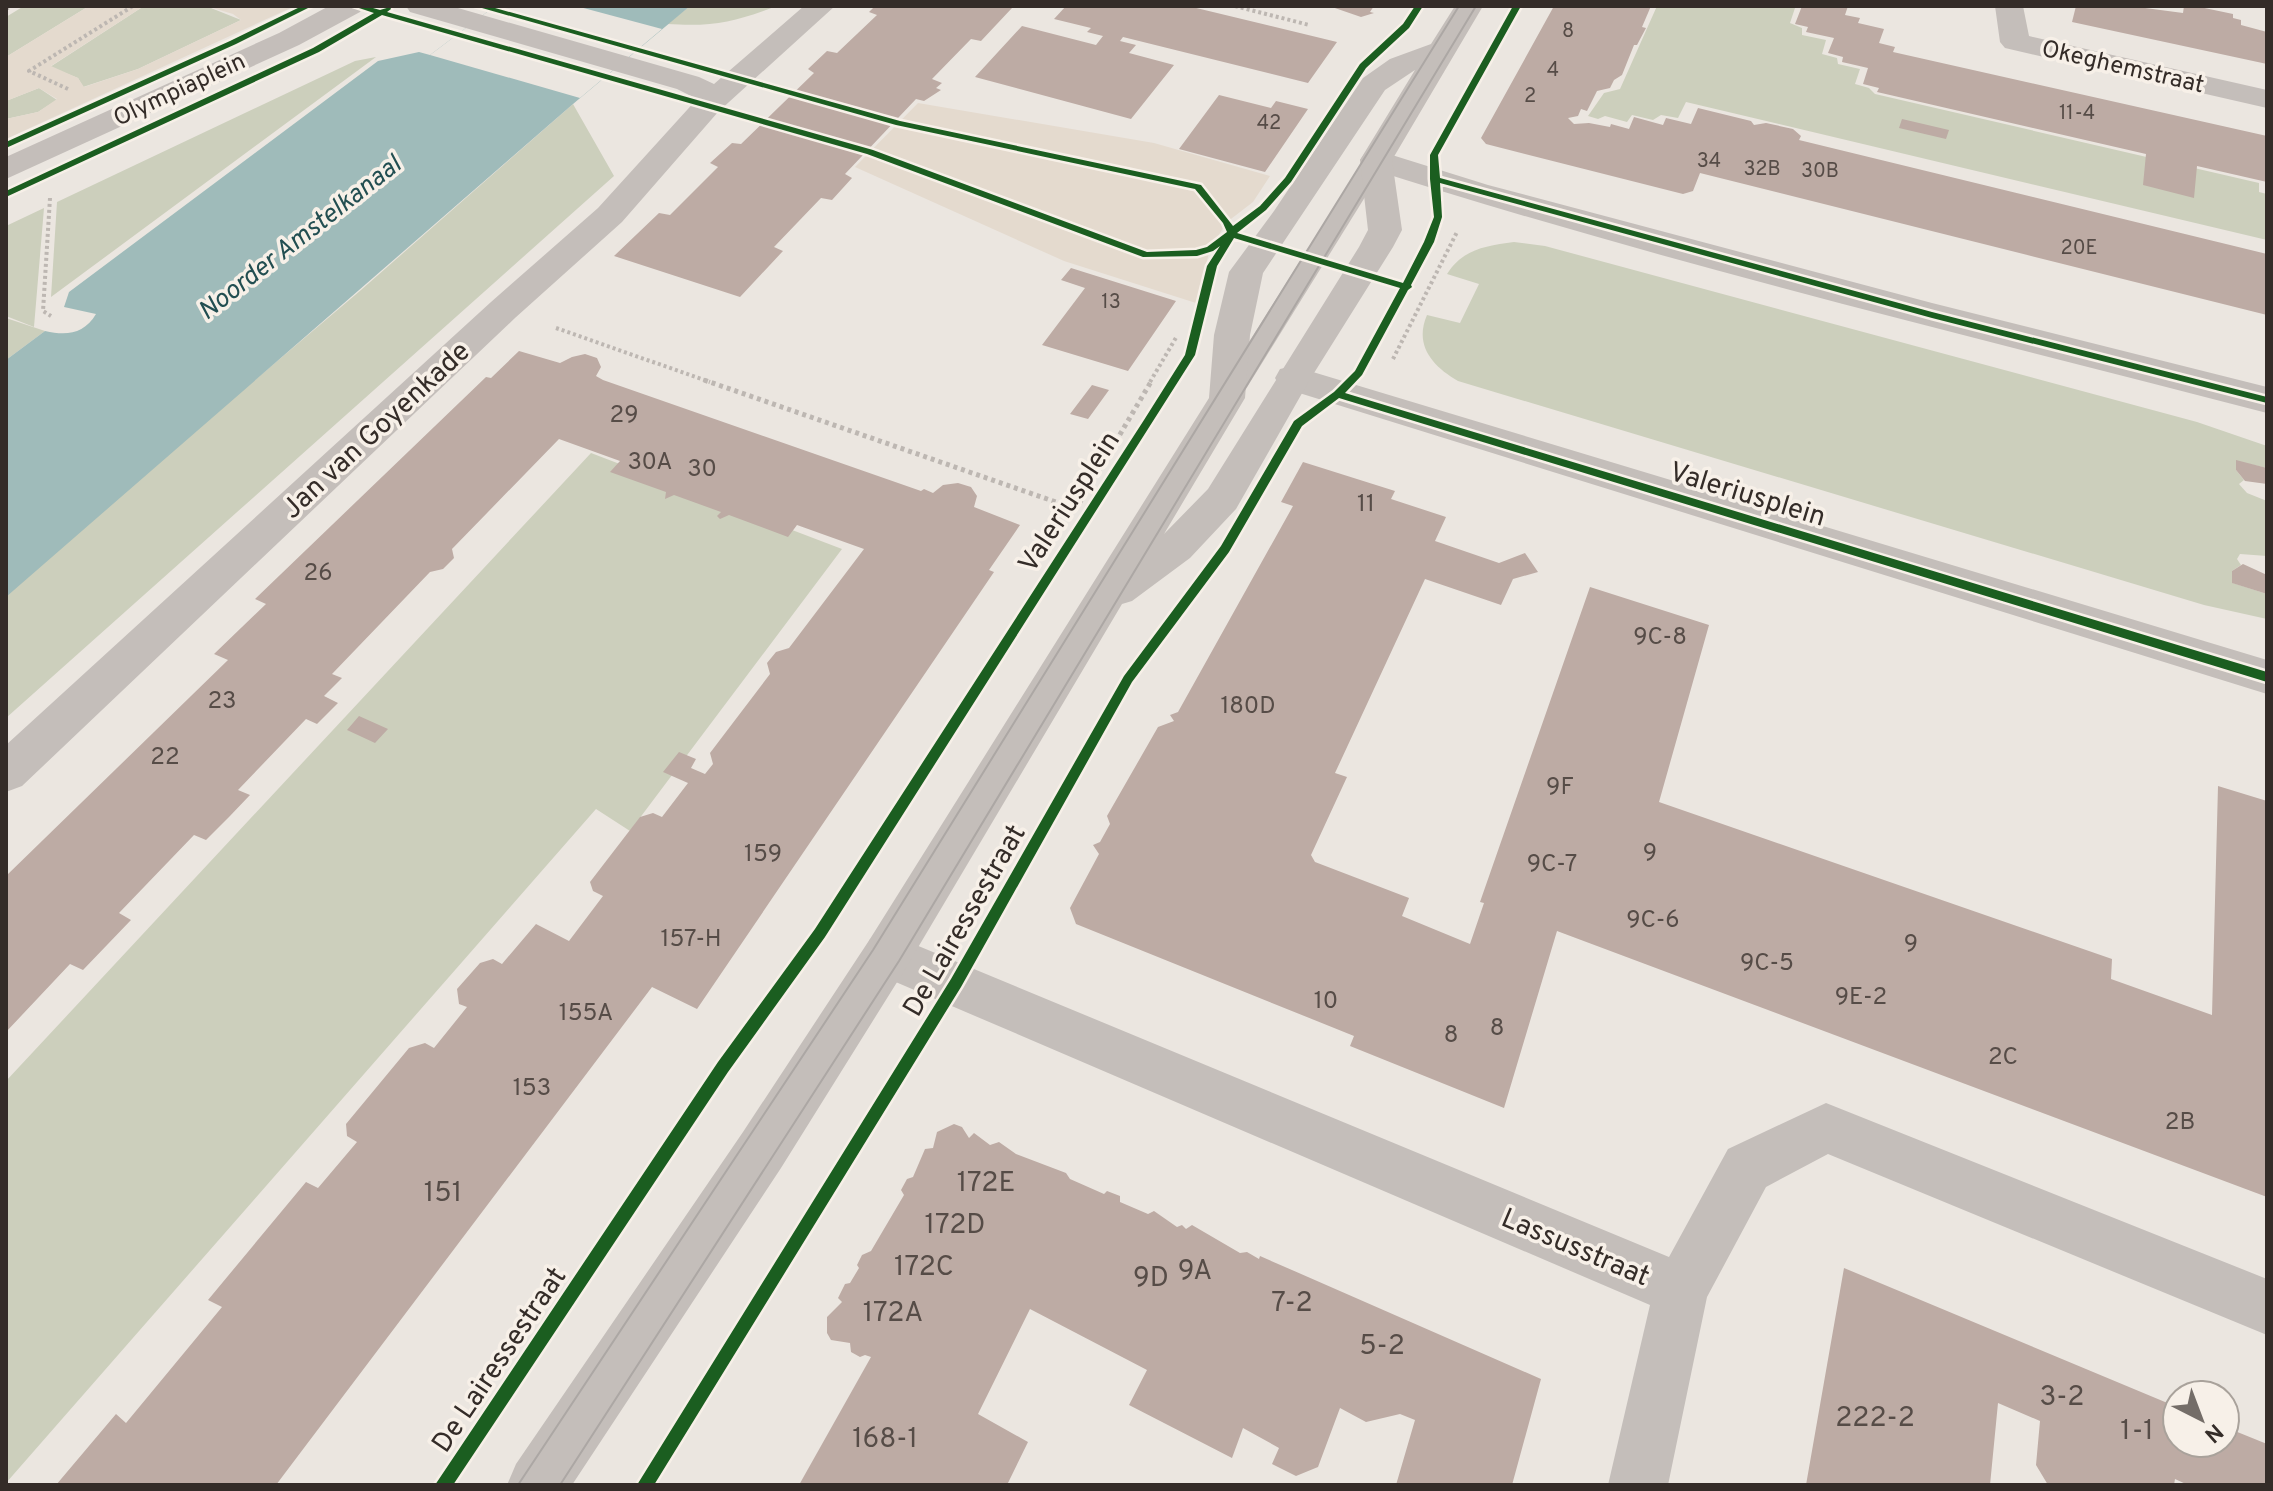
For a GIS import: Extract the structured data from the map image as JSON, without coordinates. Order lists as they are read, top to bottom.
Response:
{
  "streets": {
    "street": [
      "Okeghemstraat",
      "Olympiaplein",
      "Jan van Goyenkade",
      "Valeriusplein",
      "De Lairessestraat",
      "Lassusstraat"
    ]
  },
  "crossings": [
    ["Valeriusplein", "De Lairessestraat"],
    ["De Lairessestraat", "Lassusstraat"]
  ],
  "water": ["Noorder Amstelkanaal"],
  "house_numbers": [
    "8",
    "4",
    "2",
    "11-4",
    "42",
    "34",
    "32B",
    "30B",
    "20E",
    "13",
    "29",
    "30A",
    "30",
    "11",
    "26",
    "9C-8",
    "23",
    "180D",
    "22",
    "9F",
    "9",
    "159",
    "9C-7",
    "9C-6",
    "157-H",
    "9",
    "9C-5",
    "9E-2",
    "10",
    "155A",
    "8",
    "8",
    "2C",
    "153",
    "2B",
    "172E",
    "151",
    "172D",
    "172C",
    "9A",
    "9D",
    "7-2",
    "172A",
    "5-2",
    "3-2",
    "222-2",
    "1-1",
    "168-1"
  ],
  "north": "bottom right"
}
